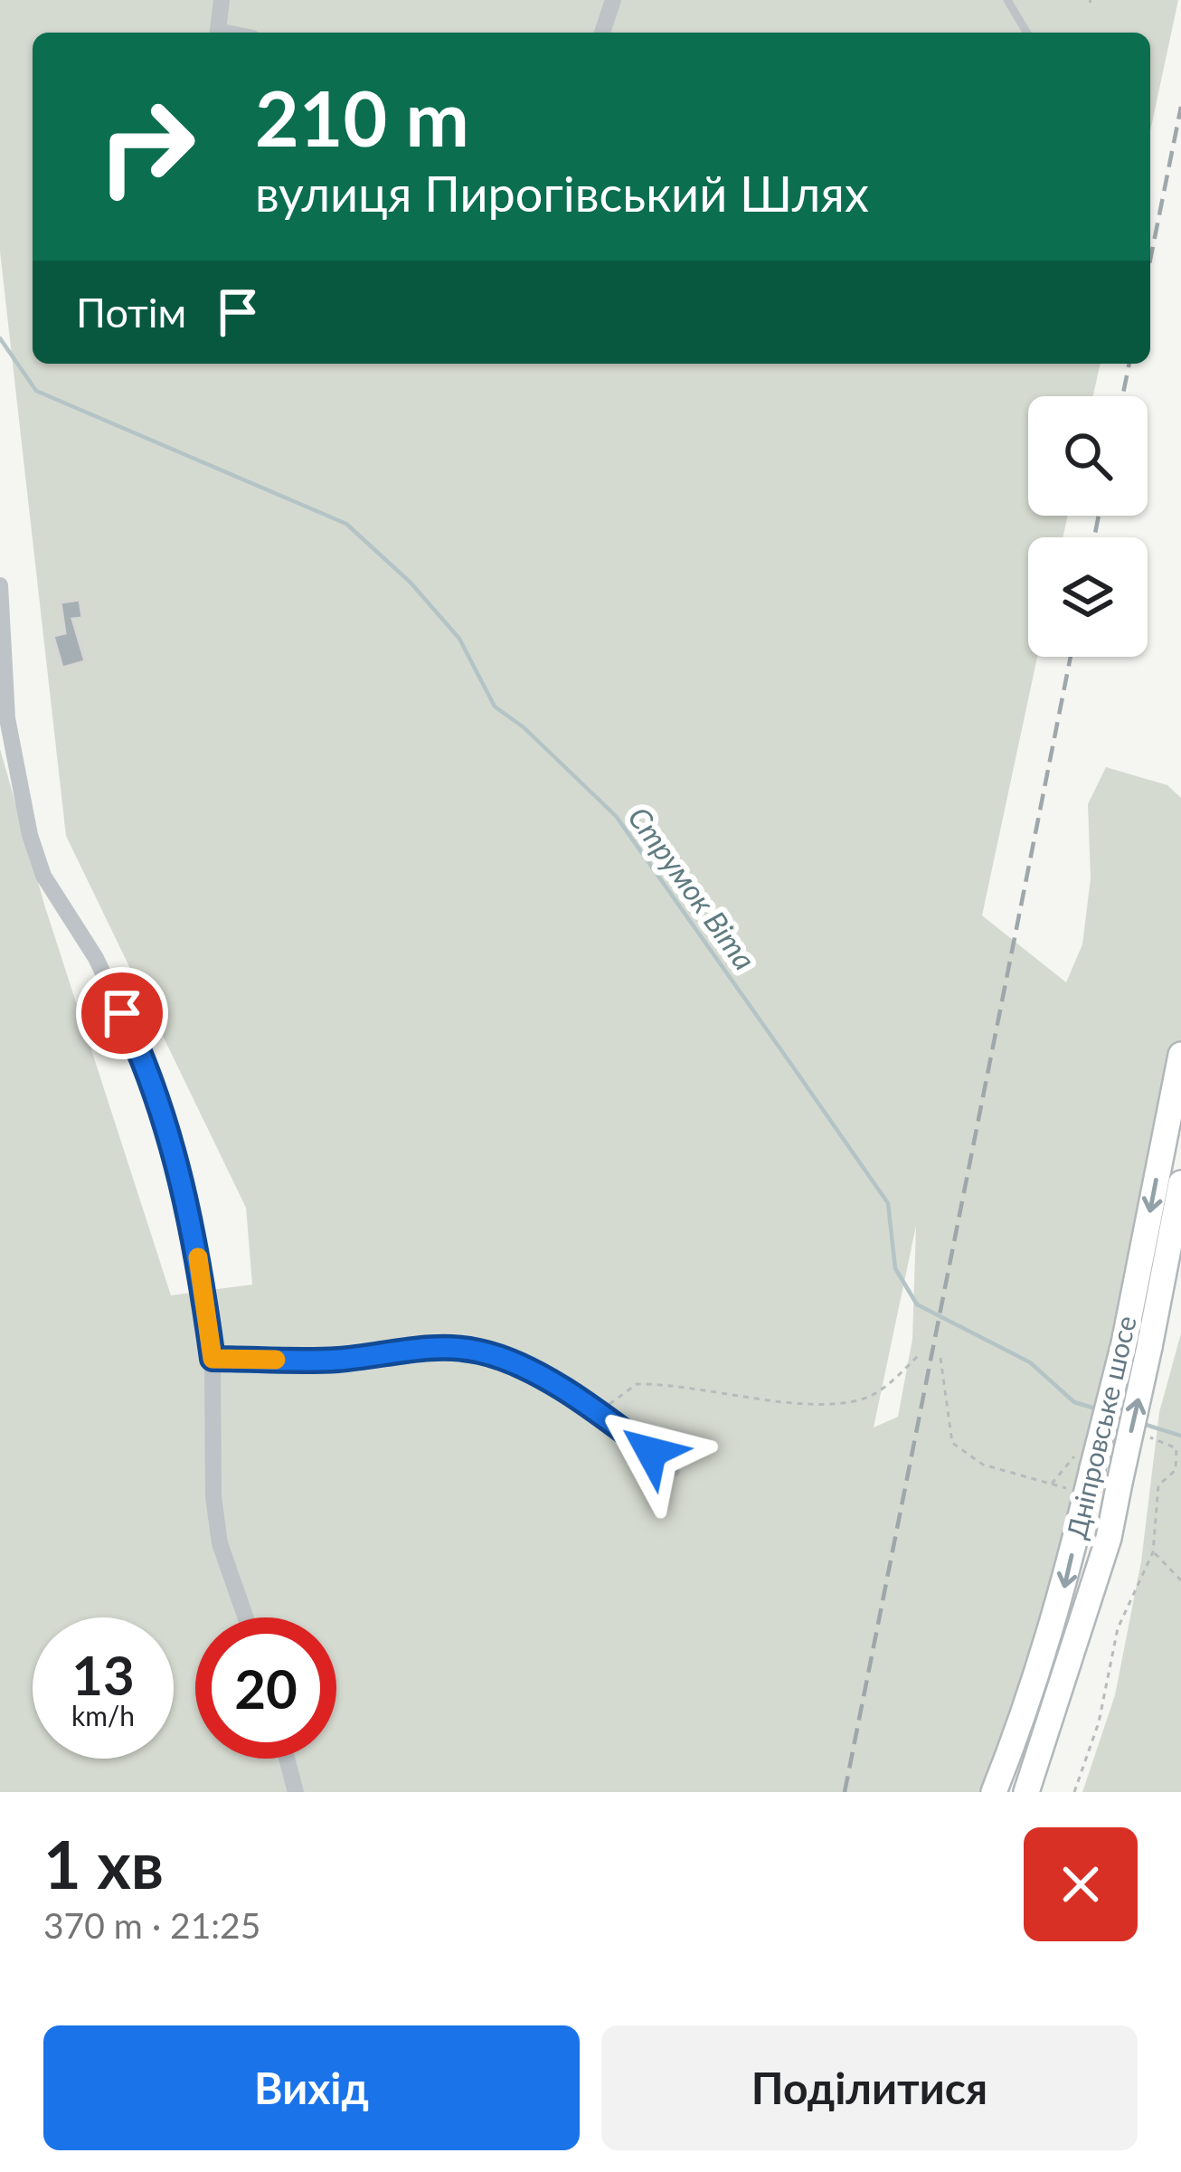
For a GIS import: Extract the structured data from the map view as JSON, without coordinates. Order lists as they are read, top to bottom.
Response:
{
  "streets": {
    "main road": ["Дніпровське шосе"]
  },
  "water": ["Струмок Віта"],
  "page": {
    "turn": ["210 m", "вулиця Пирогівський Шлях"],
    "then": "Потім",
    "speed": "13 km/h",
    "limit": "20",
    "heading": ["1 хв", "370 m · 21:25"],
    "buttons": ["Вихід", "Поділитися"]
  }
}
